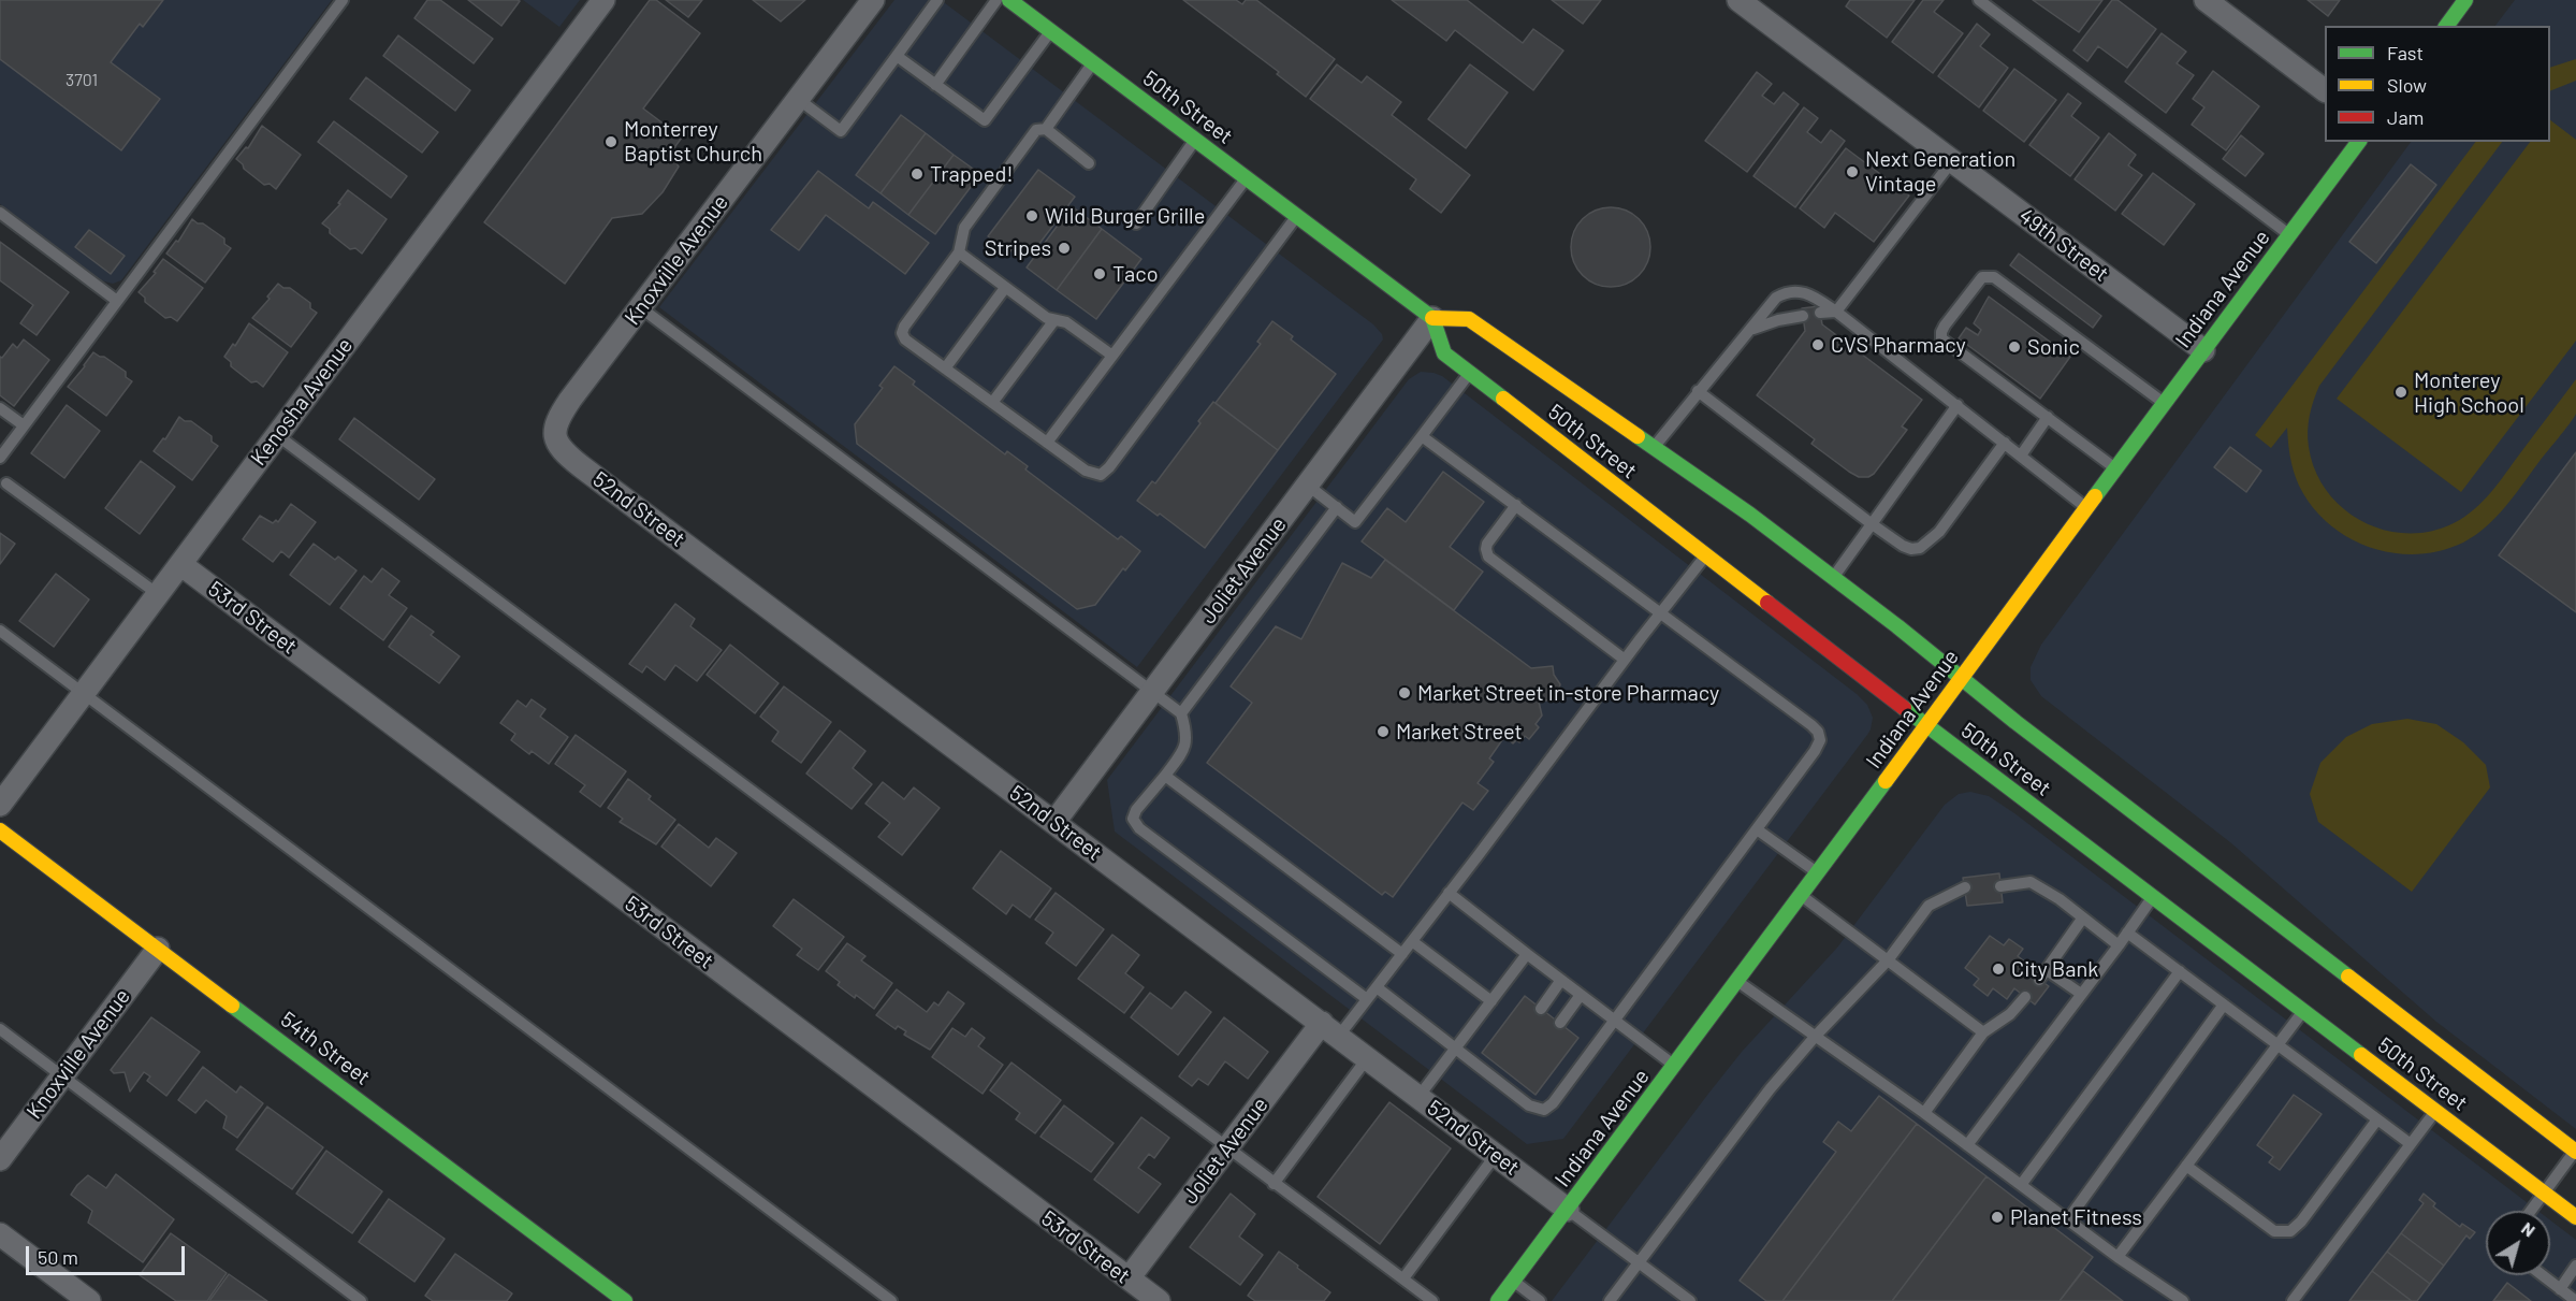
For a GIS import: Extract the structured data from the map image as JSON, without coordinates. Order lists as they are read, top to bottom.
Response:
{
  "streets": {
    "main road": ["50th Street", "Indiana Avenue", "54th Street"],
    "street": [
      "49th Street",
      "Knoxville Avenue",
      "Kenosha Avenue",
      "52nd Street",
      "Joliet Avenue",
      "53rd Street"
    ]
  },
  "crossings": [
    ["50th Street", "Indiana Avenue"],
    ["50th Street", "Joliet Avenue"],
    ["49th Street", "Indiana Avenue"],
    ["Knoxville Avenue", "52nd Street"],
    ["Knoxville Avenue", "54th Street"],
    ["Indiana Avenue", "52nd Street"],
    ["Kenosha Avenue", "53rd Street"],
    ["52nd Street", "Joliet Avenue"],
    ["Joliet Avenue", "53rd Street"]
  ],
  "places": [
    "Monterrey Baptist Church",
    "Next Generation Vintage",
    "Trapped!",
    "Wild Burger Grille",
    "Stripes",
    "Taco",
    "CVS Pharmacy",
    "Sonic",
    "Monterey High School",
    "Market Street in-store Pharmacy",
    "Market Street",
    "City Bank",
    "Planet Fitness"
  ],
  "house_numbers": ["3701"],
  "legend": ["Fast", "Slow", "Jam"],
  "scale_bar": "50 m",
  "north": "top right"
}
